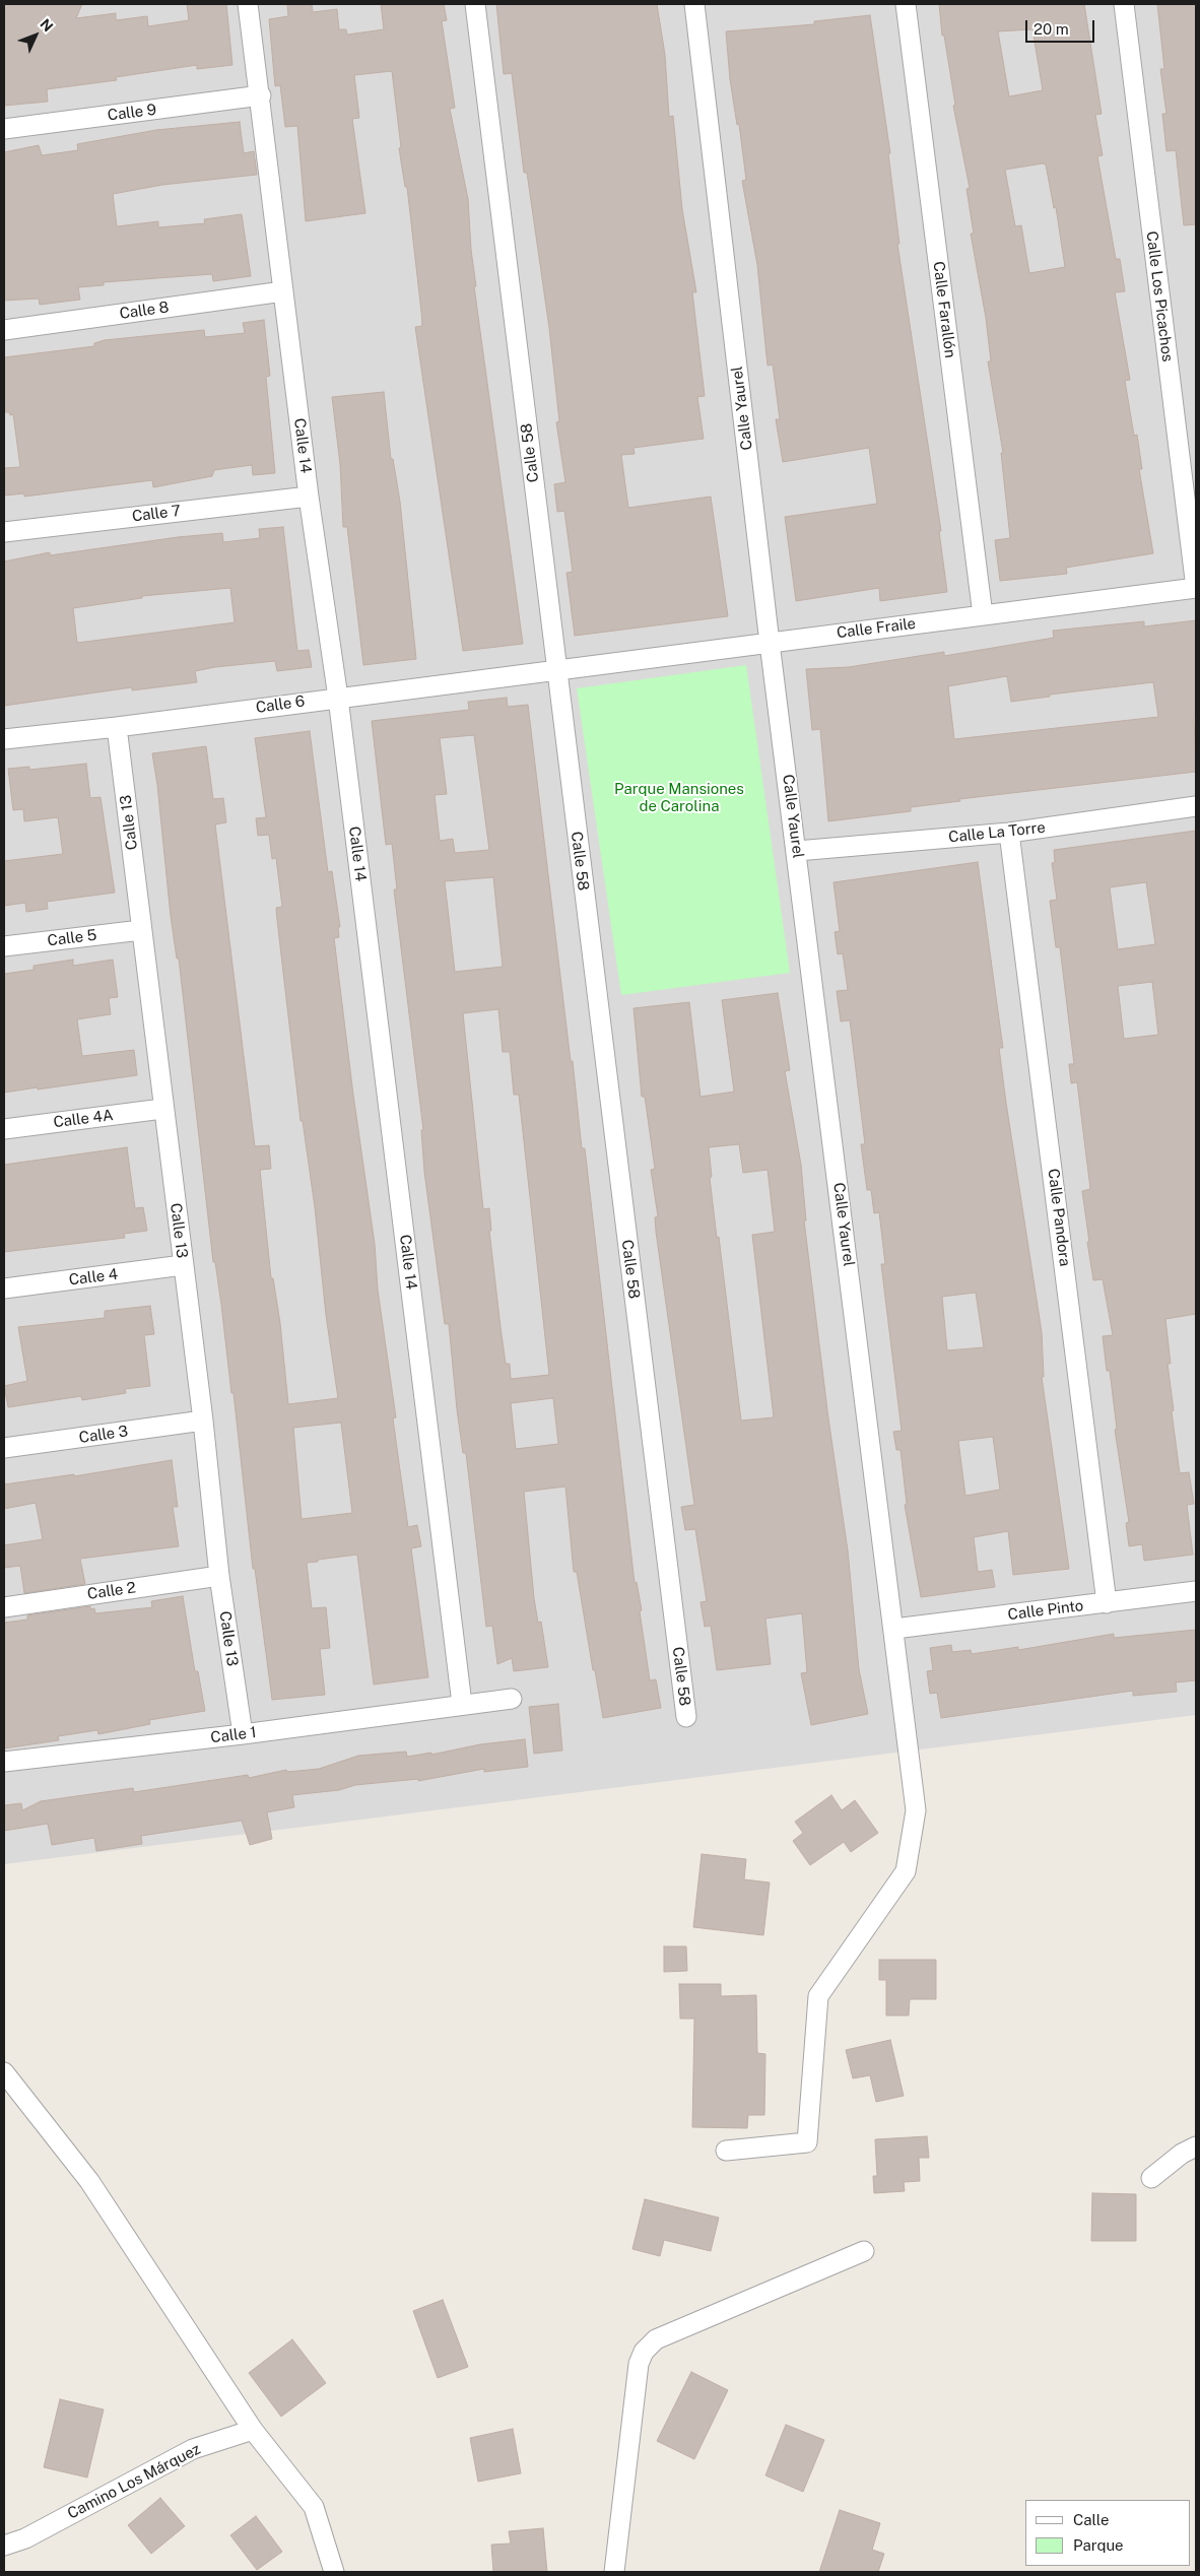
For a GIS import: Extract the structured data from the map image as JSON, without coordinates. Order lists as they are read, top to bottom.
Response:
{
  "streets": {
    "street": [
      "Calle 9",
      "Calle Los Picachos",
      "Calle Farallón",
      "Calle 8",
      "Calle Yaurel",
      "Calle 14",
      "Calle 58",
      "Calle 7",
      "Calle Fraile",
      "Calle 6",
      "Calle 13",
      "Calle La Torre",
      "Calle 5",
      "Calle 4A",
      "Calle Pandora",
      "Calle 4",
      "Calle 3",
      "Calle 2",
      "Calle Pinto",
      "Calle 1",
      "Camino Los Márquez"
    ]
  },
  "crossings": [
    ["Calle 9", "Calle 14"],
    ["Calle Los Picachos", "Calle Fraile"],
    ["Calle Farallón", "Calle Fraile"],
    ["Calle 8", "Calle 14"],
    ["Calle Yaurel", "Calle Fraile"],
    ["Calle Yaurel", "Calle La Torre"],
    ["Calle Yaurel", "Calle Pinto"],
    ["Calle 14", "Calle 7"],
    ["Calle 14", "Calle 6"],
    ["Calle 14", "Calle 1"],
    ["Calle 58", "Calle Fraile"],
    ["Calle 58", "Calle 6"],
    ["Calle Fraile", "Calle 6"],
    ["Calle 6", "Calle 13"],
    ["Calle 13", "Calle 5"],
    ["Calle 13", "Calle 4A"],
    ["Calle 13", "Calle 4"],
    ["Calle 13", "Calle 3"],
    ["Calle 13", "Calle 2"],
    ["Calle 13", "Calle 1"],
    ["Calle La Torre", "Calle Pandora"],
    ["Calle Pandora", "Calle Pinto"]
  ],
  "parks": ["Parque Mansiones de Carolina"],
  "legend": ["Calle", "Parque"],
  "scale_bar": "20 m",
  "north": "top right"
}
